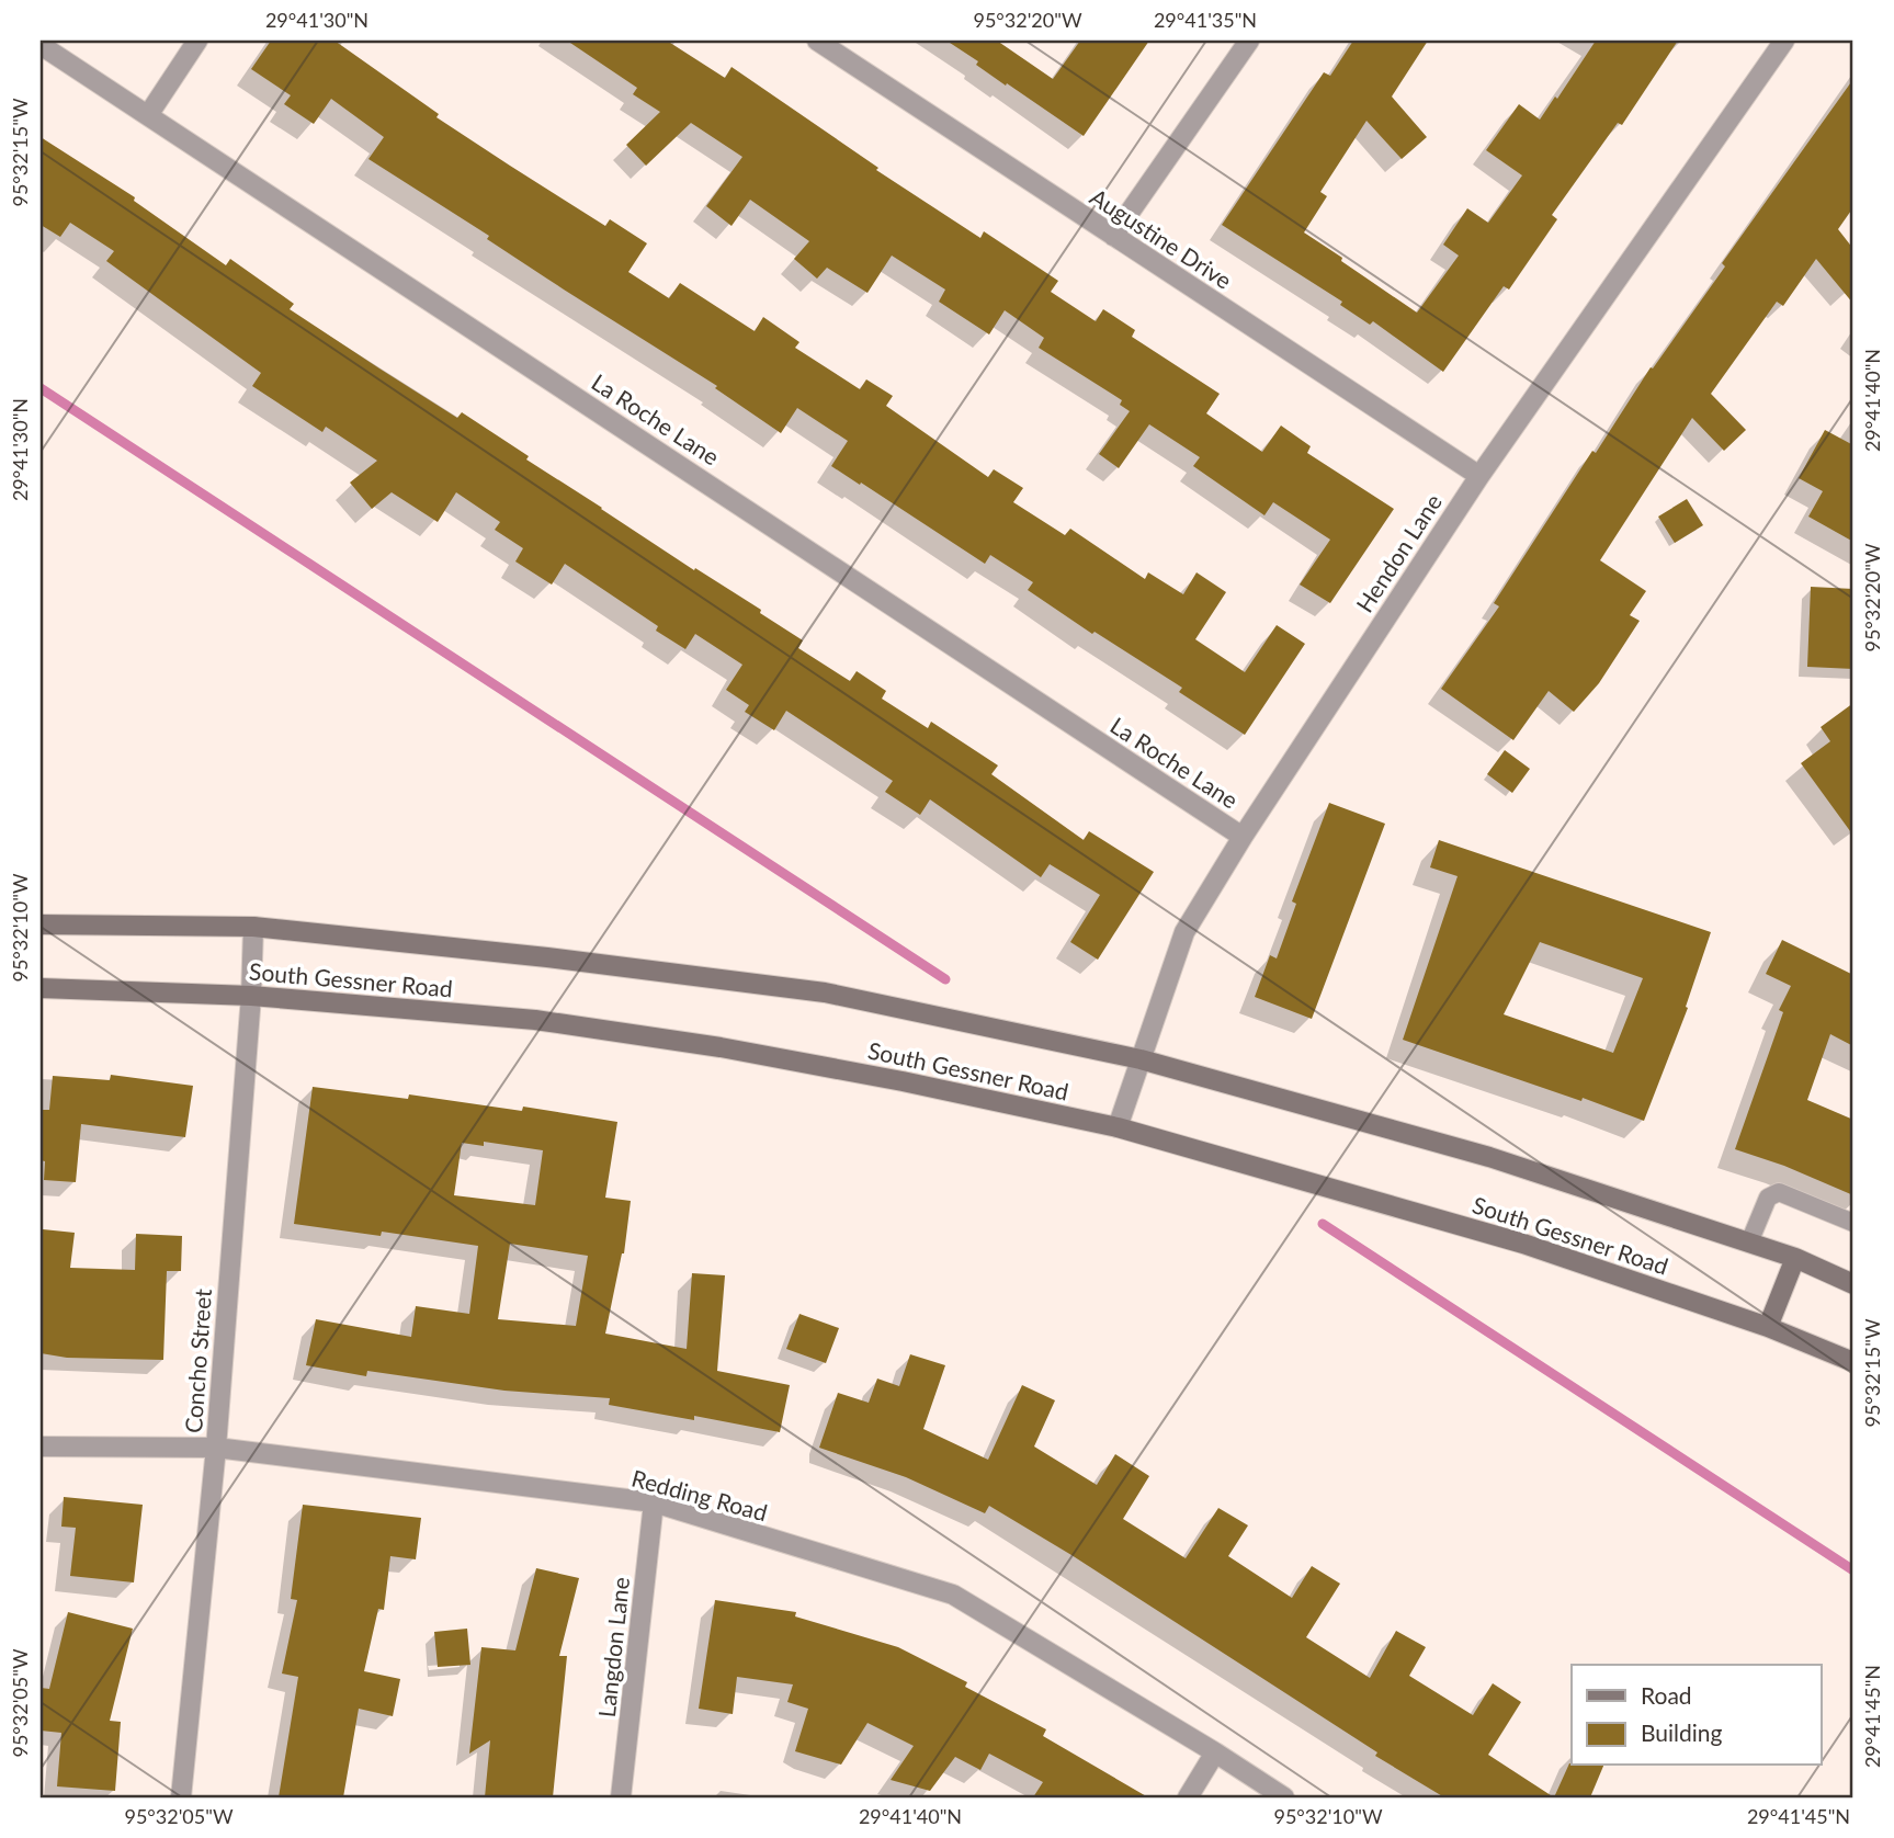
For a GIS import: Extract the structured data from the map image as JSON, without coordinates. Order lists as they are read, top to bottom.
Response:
{
  "streets": {
    "main road": ["South Gessner Road"],
    "street": [
      "Augustine Drive",
      "La Roche Lane",
      "Hendon Lane",
      "Concho Street",
      "Redding Road",
      "Langdon Lane"
    ]
  },
  "crossings": [
    ["Augustine Drive", "Hendon Lane"],
    ["La Roche Lane", "Hendon Lane"],
    ["Hendon Lane", "South Gessner Road"],
    ["South Gessner Road", "Concho Street"],
    ["Concho Street", "Redding Road"],
    ["Redding Road", "Langdon Lane"]
  ],
  "legend": ["Road", "Building"],
  "coordinates": [
    "29°41'30\"N",
    "95°32'20\"W",
    "29°41'35\"N",
    "95°32'15\"W",
    "29°41'40\"N",
    "95°32'10\"W",
    "95°32'05\"W",
    "29°41'45\"N"
  ]
}
